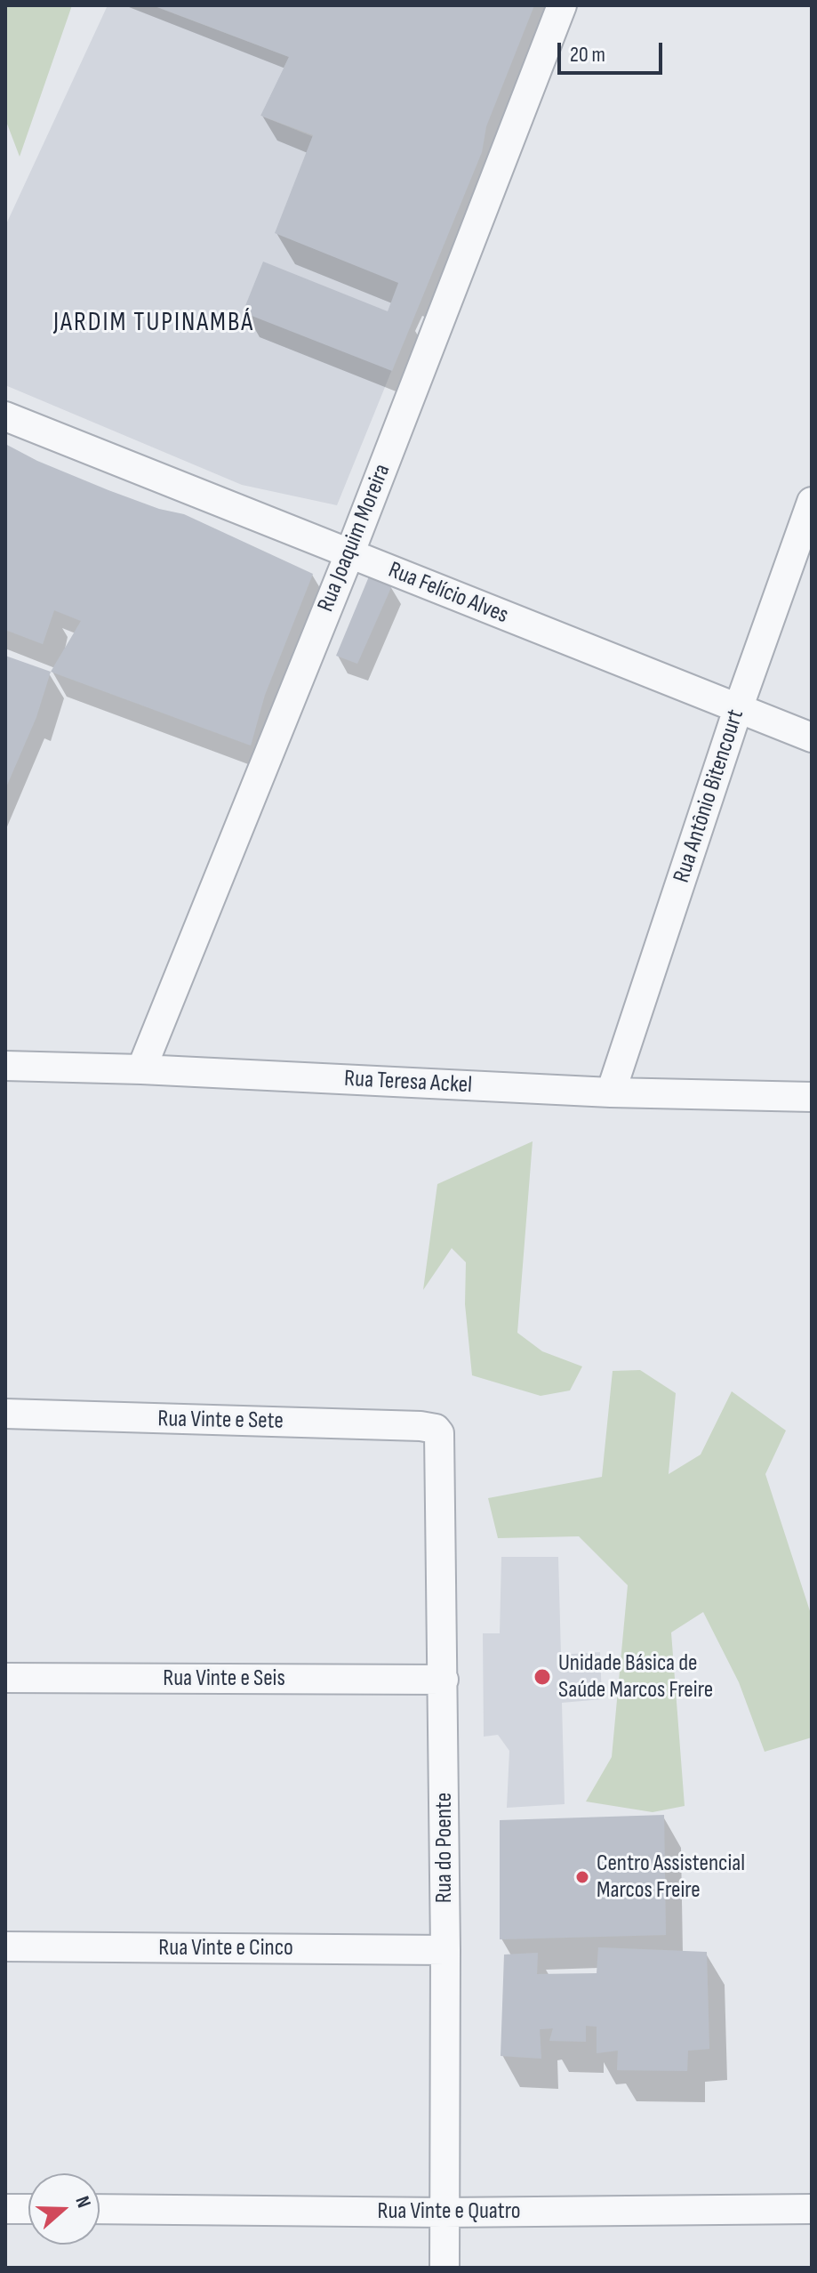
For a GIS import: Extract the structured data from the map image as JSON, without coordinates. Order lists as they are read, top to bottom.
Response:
{
  "streets": {
    "street": [
      "Rua Joaquim Moreira",
      "Rua Felício Alves",
      "Rua Antônio Bitencourt",
      "Rua Teresa Ackel",
      "Rua Vinte e Sete",
      "Rua Vinte e Seis",
      "Rua do Poente",
      "Rua Vinte e Cinco",
      "Rua Vinte e Quatro"
    ]
  },
  "crossings": [
    ["Rua Joaquim Moreira", "Rua Felício Alves"],
    ["Rua Joaquim Moreira", "Rua Teresa Ackel"],
    ["Rua Felício Alves", "Rua Antônio Bitencourt"],
    ["Rua Antônio Bitencourt", "Rua Teresa Ackel"],
    ["Rua Vinte e Sete", "Rua do Poente"],
    ["Rua Vinte e Seis", "Rua do Poente"],
    ["Rua do Poente", "Rua Vinte e Cinco"],
    ["Rua do Poente", "Rua Vinte e Quatro"]
  ],
  "districts": ["JARDIM TUPINAMBÁ"],
  "places": ["Unidade Básica de Saúde Marcos Freire", "Centro Assistencial Marcos Freire"],
  "scale_bar": "20 m",
  "north": "right"
}
